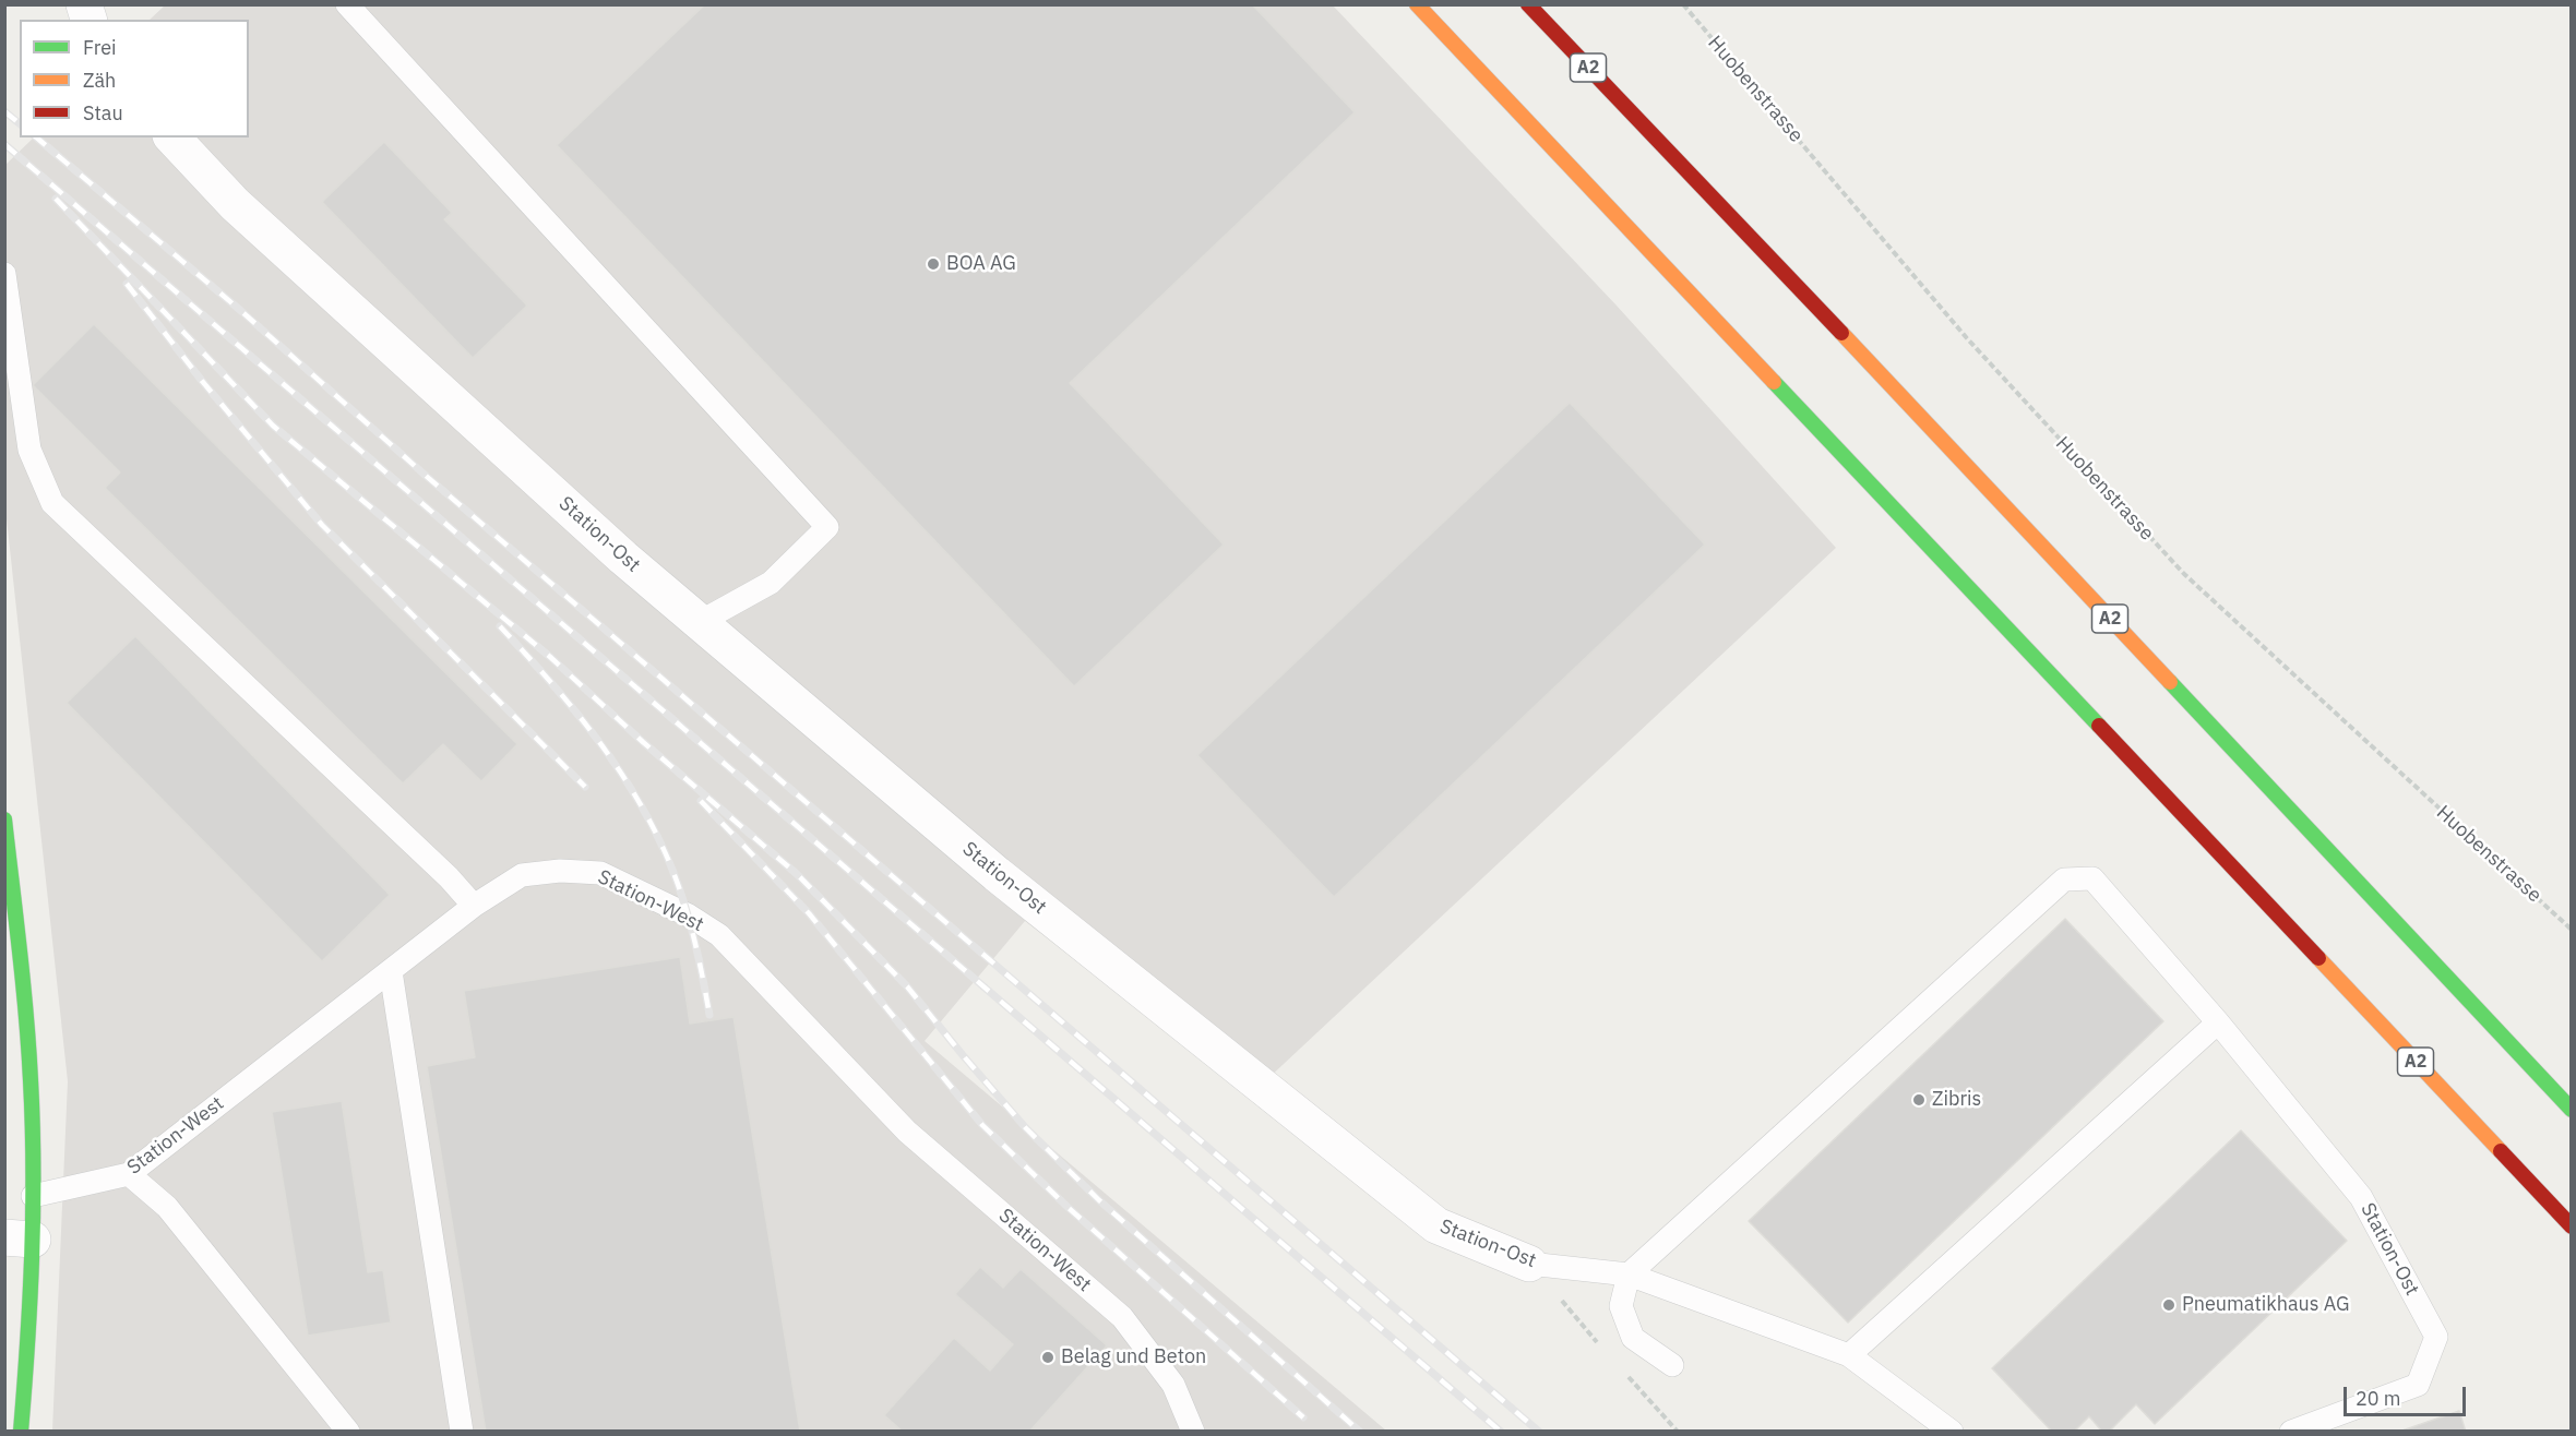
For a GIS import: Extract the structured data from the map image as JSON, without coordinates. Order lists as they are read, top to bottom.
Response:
{
  "streets": {
    "main road": ["A2"],
    "street": ["Station-Ost"],
    "lane": ["Station-West"],
    "path": ["Huobenstrasse"]
  },
  "places": [
    "BOA AG",
    "Zibris",
    "Pneumatikhaus AG",
    "Belag und Beton"
  ],
  "legend": ["Frei", "Zäh", "Stau"],
  "scale_bar": "20 m"
}
